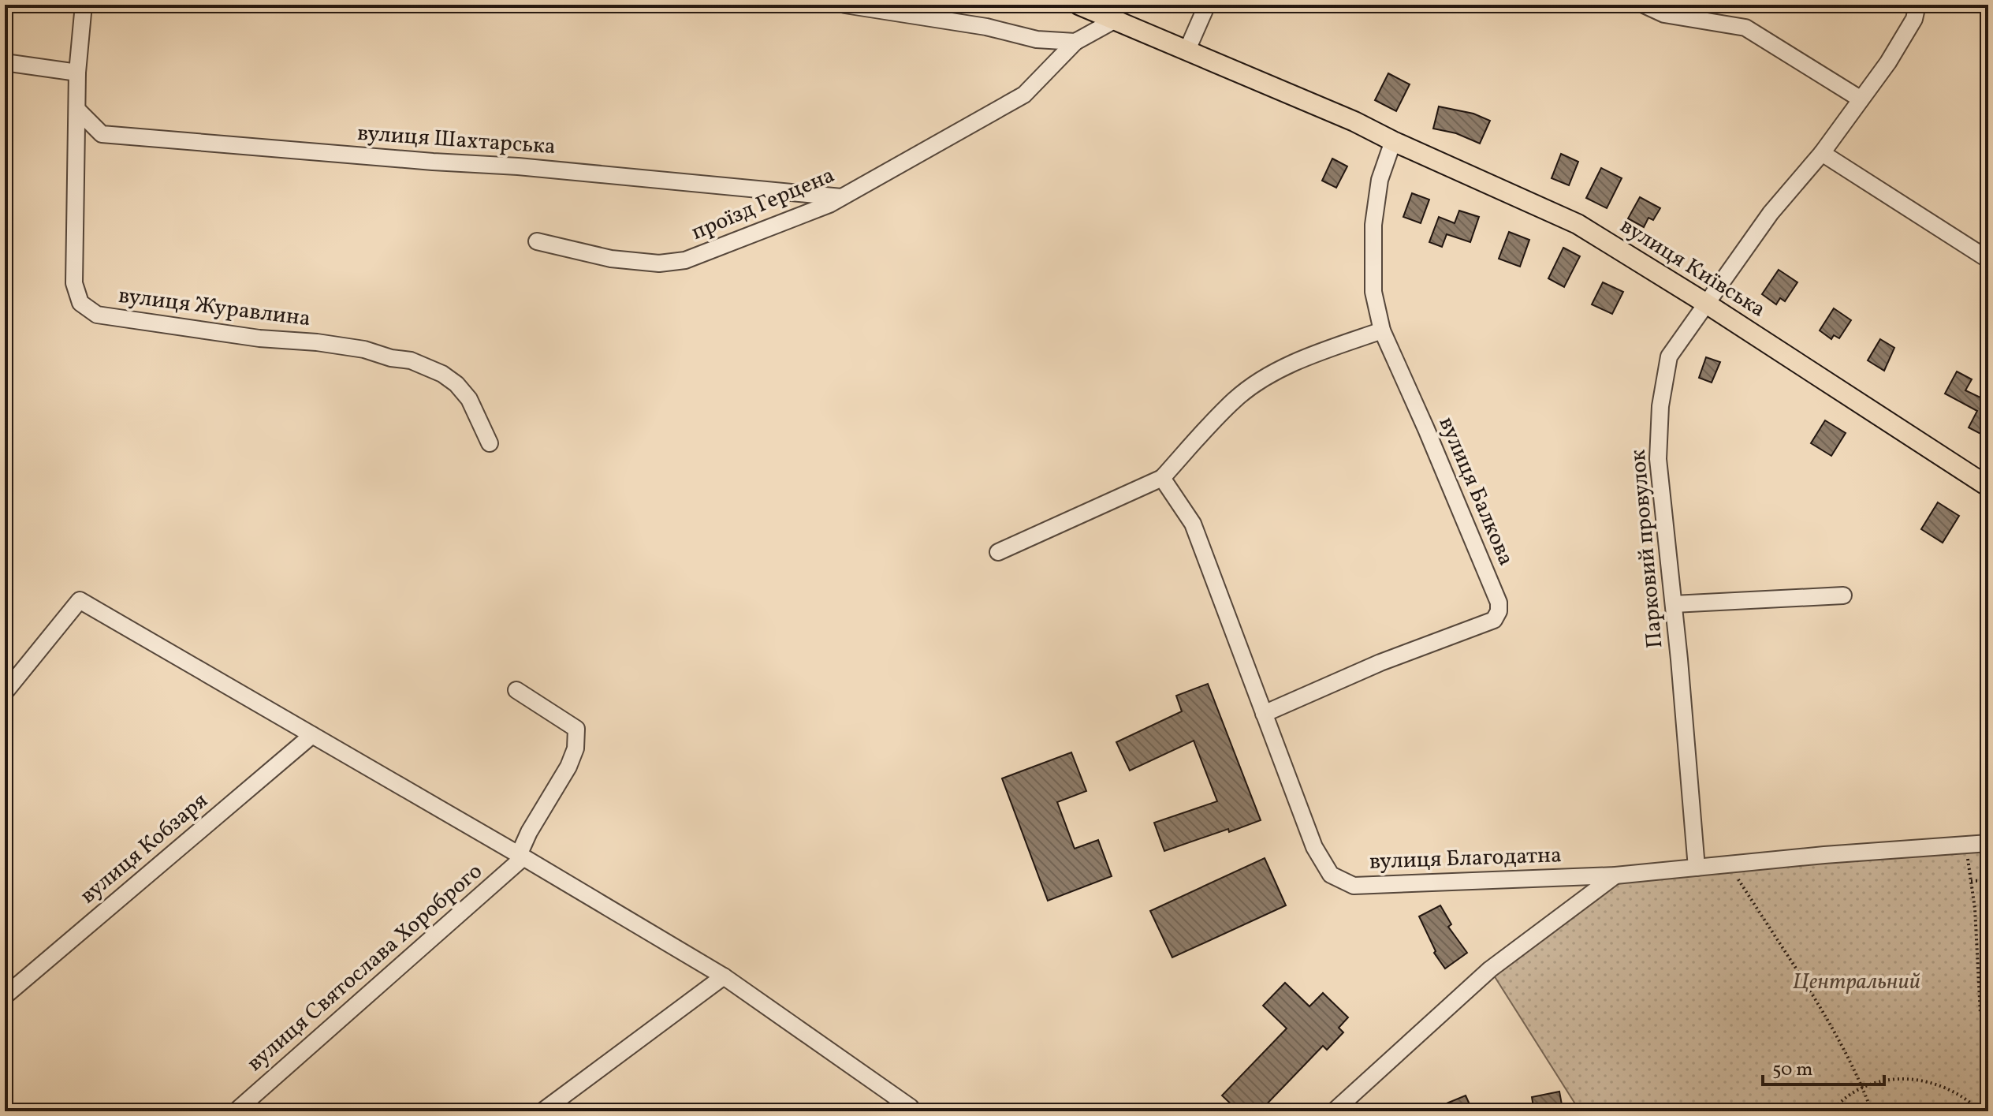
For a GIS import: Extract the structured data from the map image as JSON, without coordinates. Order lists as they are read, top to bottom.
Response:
{
  "streets": {
    "main road": ["вулиця Київська"],
    "street": [
      "вулиця Шахтарська",
      "проїзд Герцена",
      "вулиця Журавлина",
      "вулиця Балкова",
      "Парковий провулок",
      "вулиця Кобзаря",
      "вулиця Благодатна",
      "вулиця Святослава Хороброго"
    ]
  },
  "crossings": [
    ["вулиця Шахтарська", "проїзд Герцена"],
    ["вулиця Шахтарська", "вулиця Журавлина"],
    ["вулиця Київська", "вулиця Балкова"],
    ["вулиця Київська", "Парковий провулок"],
    ["вулиця Балкова", "вулиця Благодатна"],
    ["Парковий провулок", "вулиця Благодатна"]
  ],
  "parks": ["Центральний"],
  "scale_bar": "50 m"
}
